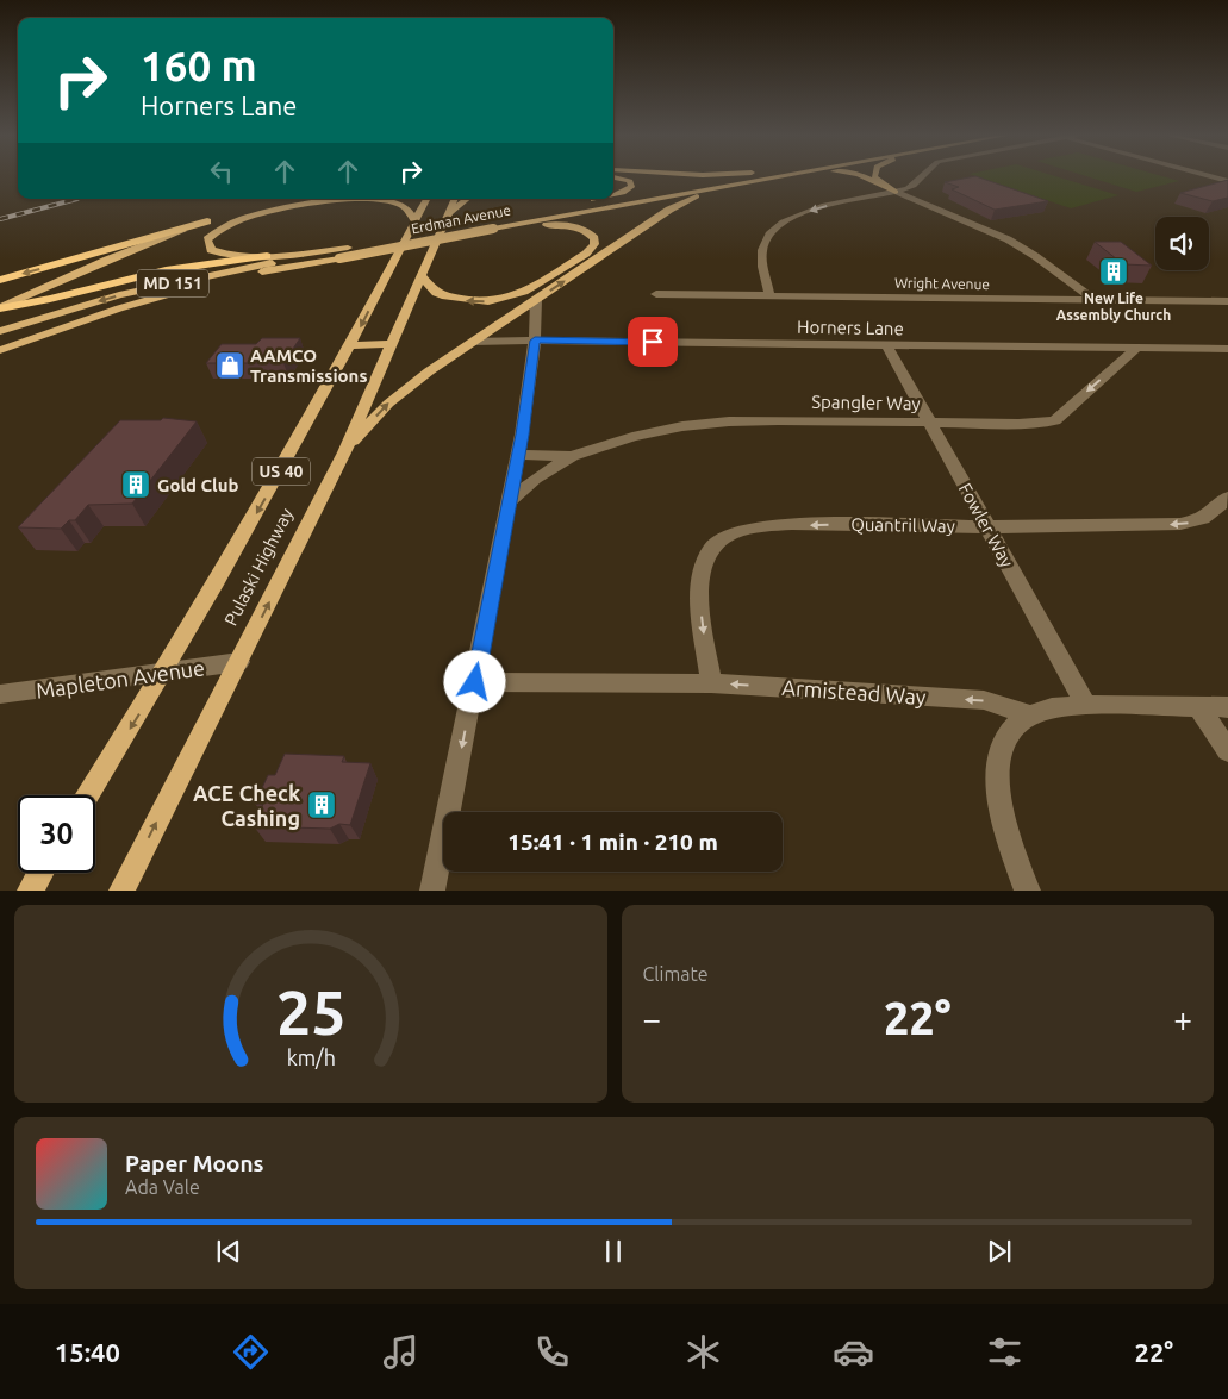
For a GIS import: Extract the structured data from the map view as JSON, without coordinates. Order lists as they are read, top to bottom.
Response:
{
  "streets": {
    "main road": [
      "Erdman Avenue",
      "MD 151",
      "US 40",
      "Pulaski Highway"
    ],
    "street": [
      "Wright Avenue",
      "Horners Lane",
      "Spangler Way",
      "Quantril Way",
      "Fowler Way",
      "Mapleton Avenue",
      "Armistead Way"
    ]
  },
  "crossings": [
    ["Horners Lane", "Spangler Way"],
    ["Horners Lane", "Fowler Way"],
    ["Spangler Way", "Fowler Way"],
    ["Quantril Way", "Fowler Way"],
    ["Quantril Way", "Armistead Way"],
    ["Pulaski Highway", "Mapleton Avenue"]
  ],
  "one_way": ["Quantril Way", "Armistead Way"],
  "places": {
    "building": ["New Life Assembly Church", "Gold Club", "ACE Check Cashing"],
    "shop": ["AAMCO Transmissions"]
  },
  "page": {
    "turn": ["160 m", "Horners Lane"],
    "limit": "30",
    "trip": "15:41 · 1 min · 210 m",
    "tile": "Climate",
    "heat": ["−", "22°", "+"],
    "song": ["Paper Moons", "Ada Vale"],
    "tabs": ["15:40", "22°"],
    "gauge": ["25", "km/h"]
  }
}
